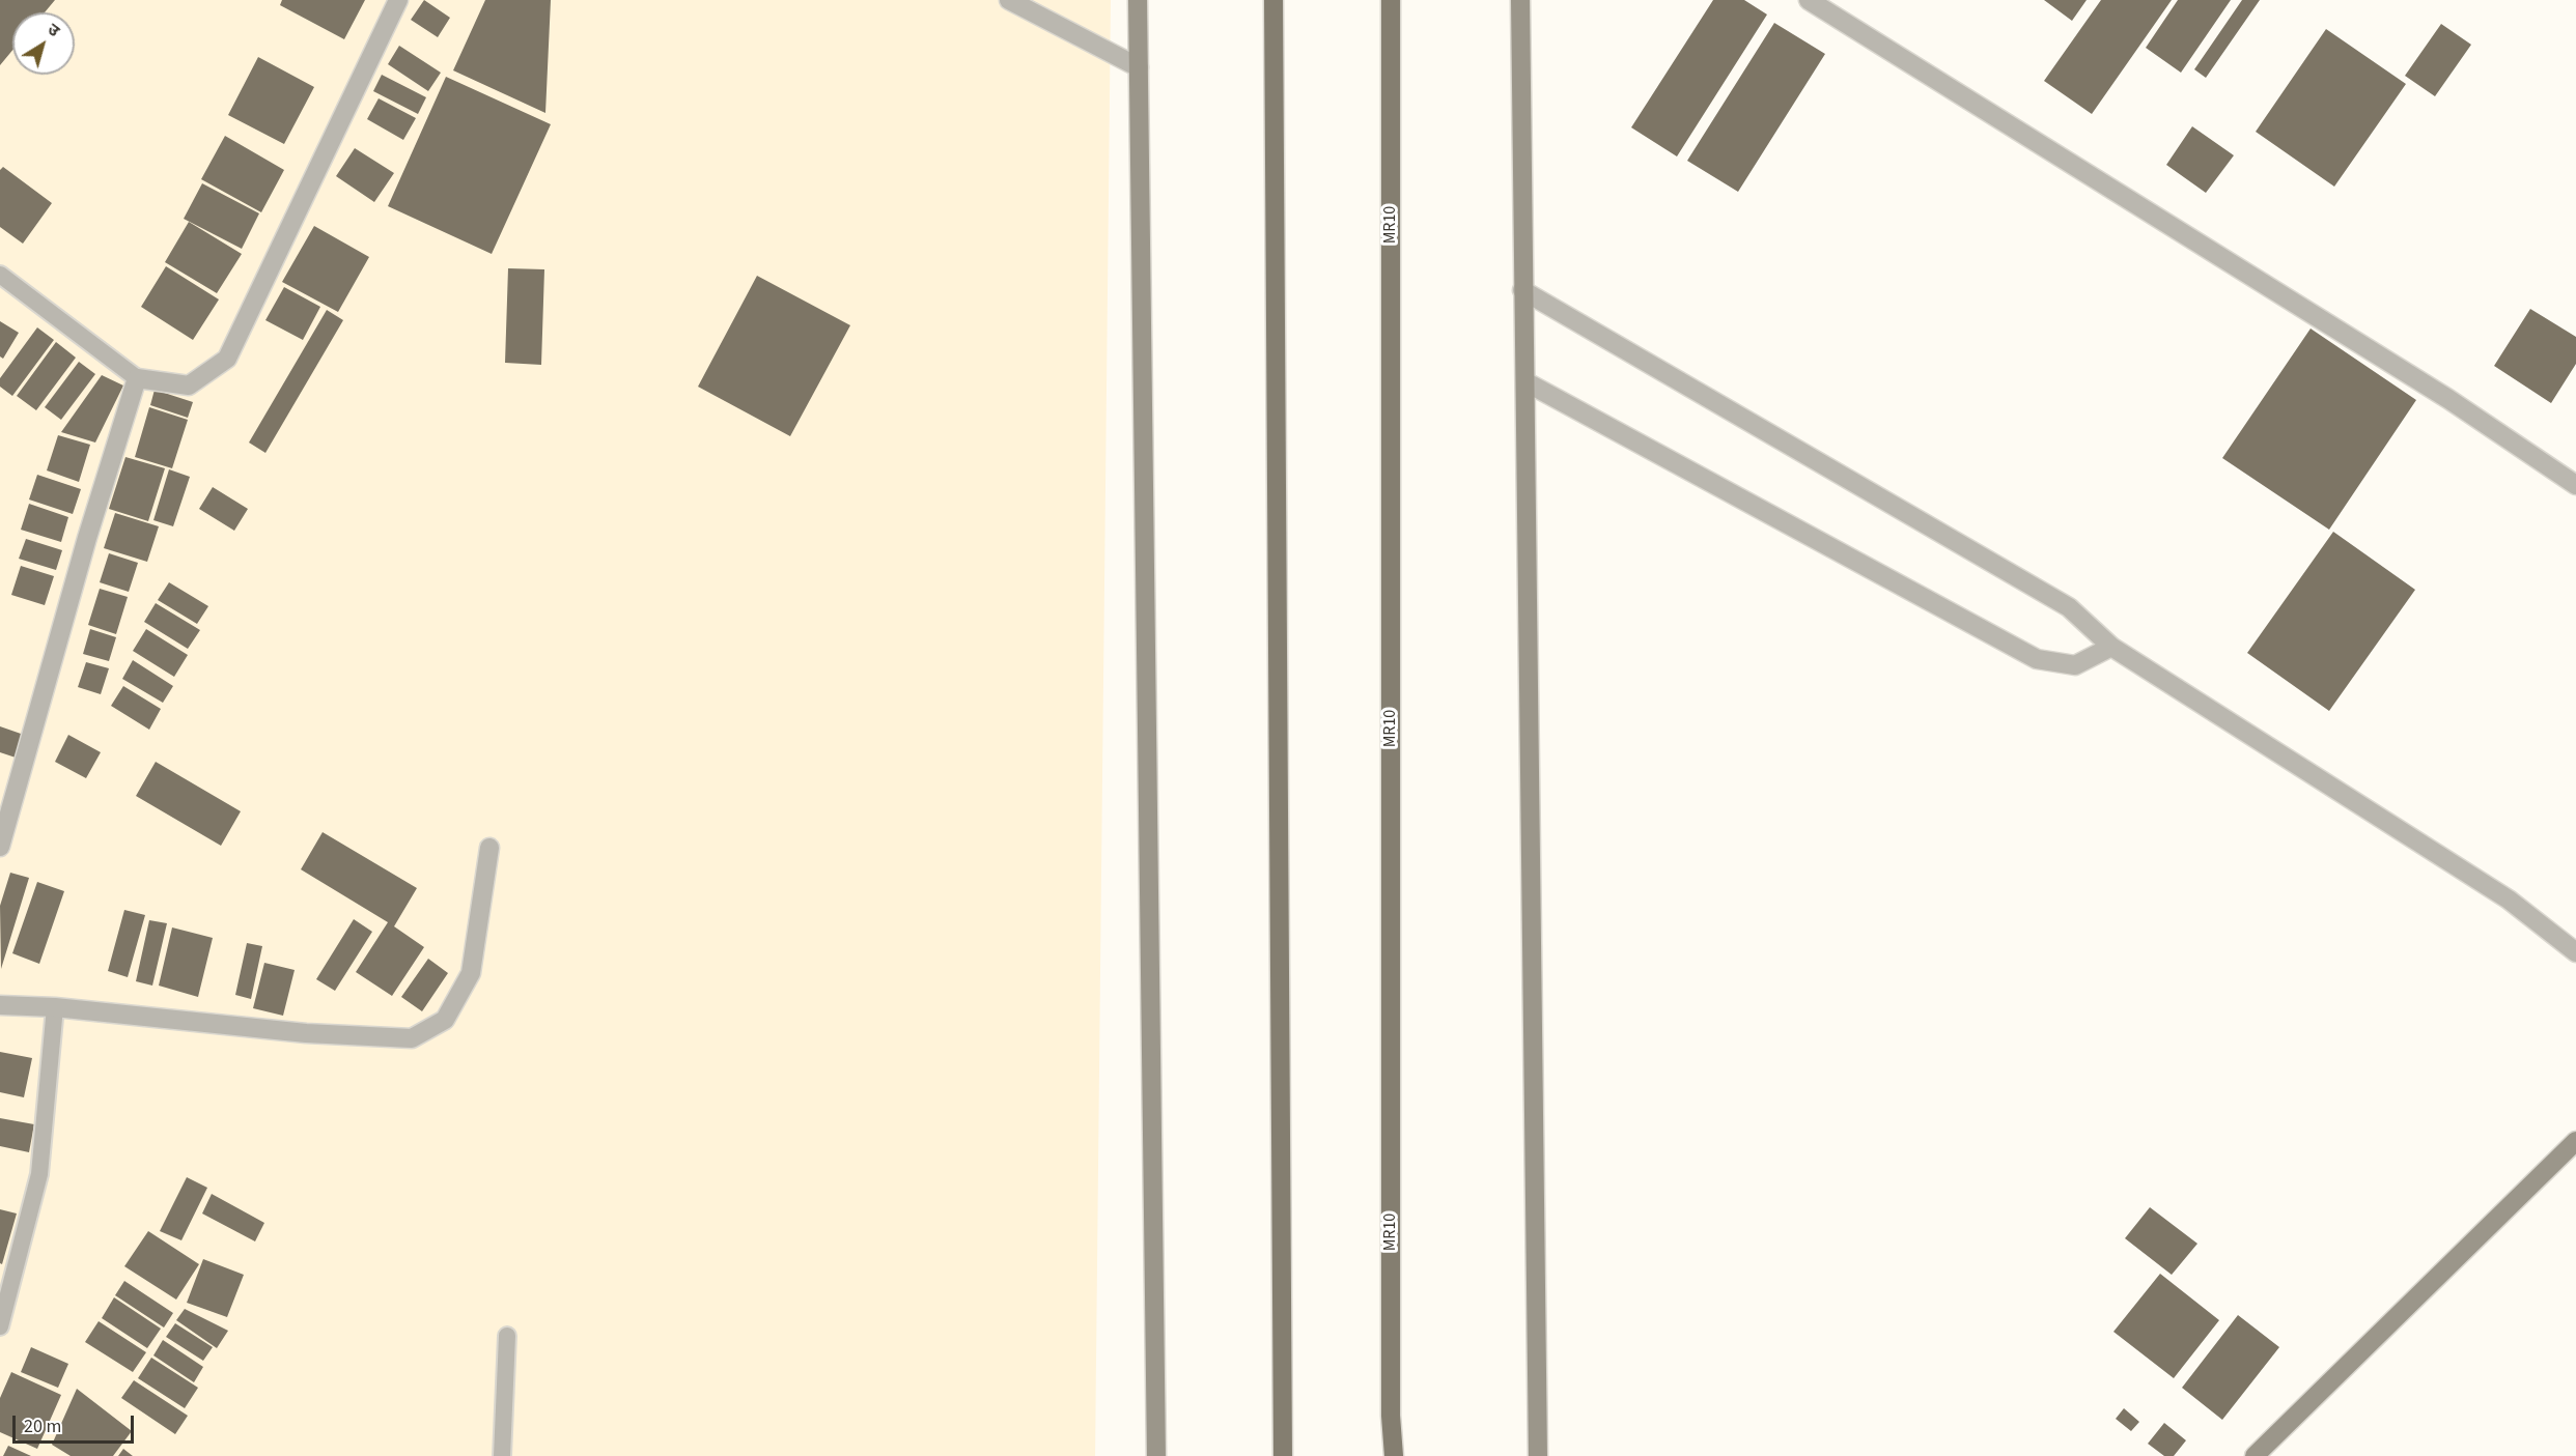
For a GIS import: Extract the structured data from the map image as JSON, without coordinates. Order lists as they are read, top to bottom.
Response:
{
  "streets": {
    "main road": ["MR10"]
  },
  "scale_bar": "20 m",
  "north": "top right"
}
